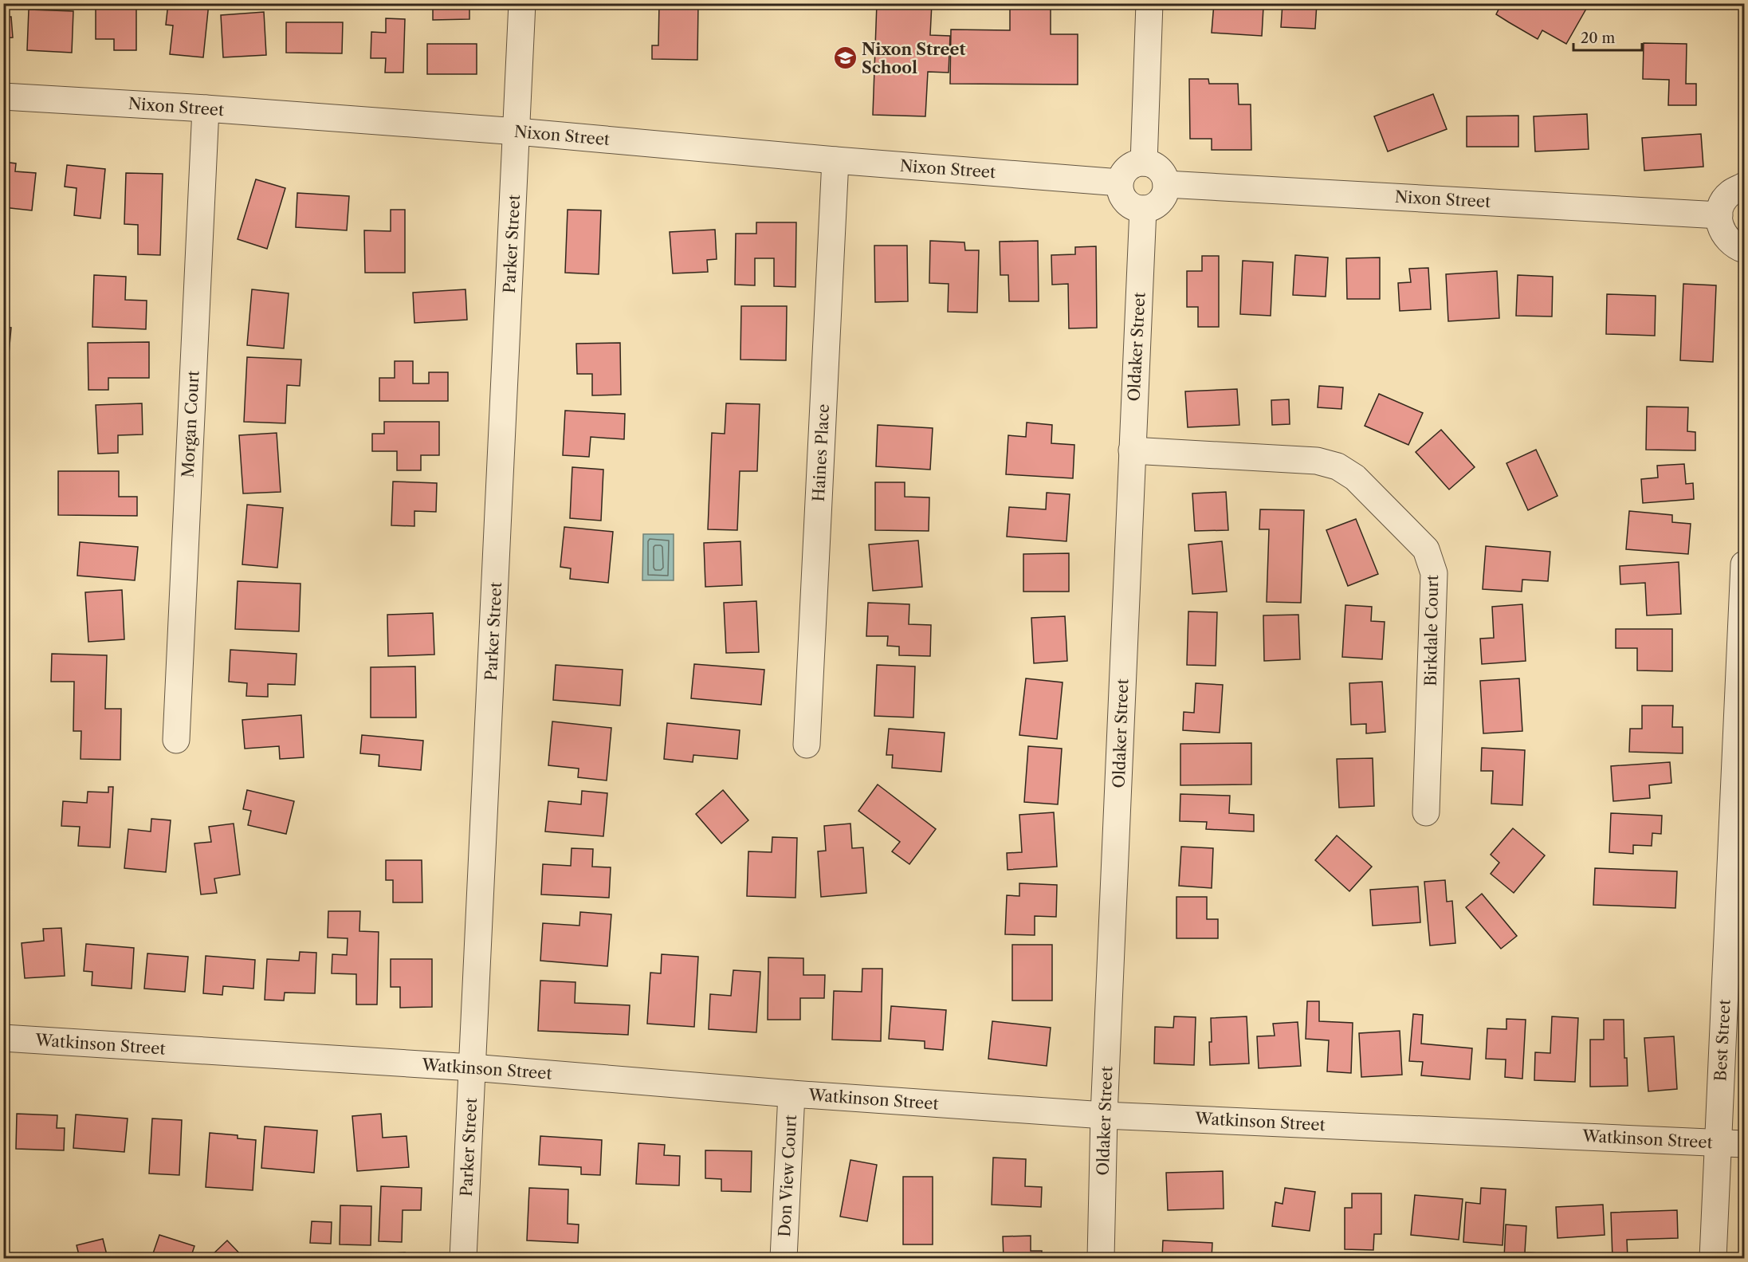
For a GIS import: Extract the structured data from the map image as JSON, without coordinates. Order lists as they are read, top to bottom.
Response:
{
  "streets": {
    "street": [
      "Nixon Street",
      "Parker Street",
      "Oldaker Street",
      "Morgan Court",
      "Haines Place",
      "Birkdale Court",
      "Best Street",
      "Watkinson Street",
      "Don View Court"
    ]
  },
  "crossings": [
    ["Nixon Street", "Parker Street"],
    ["Nixon Street", "Oldaker Street"],
    ["Nixon Street", "Morgan Court"],
    ["Nixon Street", "Haines Place"],
    ["Parker Street", "Watkinson Street"],
    ["Oldaker Street", "Birkdale Court"],
    ["Oldaker Street", "Watkinson Street"],
    ["Best Street", "Watkinson Street"],
    ["Watkinson Street", "Don View Court"]
  ],
  "places": {
    "school or university": ["Nixon Street School"]
  },
  "scale_bar": "20 m"
}
